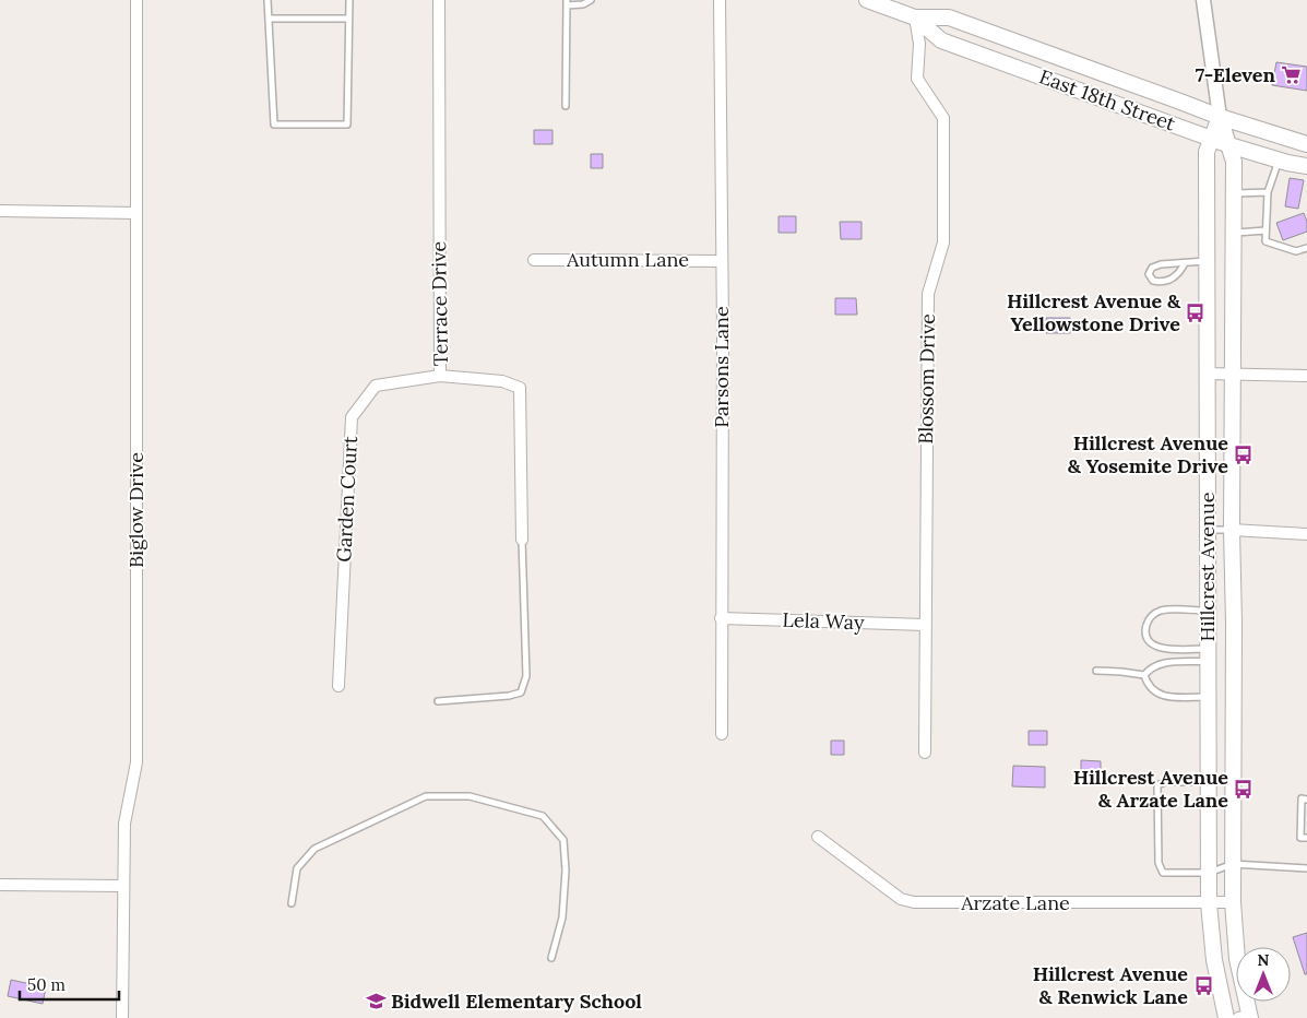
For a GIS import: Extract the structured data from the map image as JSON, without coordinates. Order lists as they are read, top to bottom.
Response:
{
  "streets": {
    "main road": ["East 18th Street", "Hillcrest Avenue"],
    "street": [
      "Autumn Lane",
      "Terrace Drive",
      "Parsons Lane",
      "Blossom Drive",
      "Garden Court",
      "Biglow Drive",
      "Lela Way",
      "Arzate Lane"
    ]
  },
  "crossings": [
    ["East 18th Street", "Blossom Drive"],
    ["East 18th Street", "Hillcrest Avenue"],
    ["Autumn Lane", "Parsons Lane"],
    ["Terrace Drive", "Garden Court"],
    ["Parsons Lane", "Lela Way"],
    ["Blossom Drive", "Lela Way"],
    ["Hillcrest Avenue", "Arzate Lane"]
  ],
  "places": {
    "supermarket": ["7-Eleven"],
    "bus stop": [
      "Hillcrest Avenue & Yellowstone Drive",
      "Hillcrest Avenue & Yosemite Drive",
      "Hillcrest Avenue & Arzate Lane",
      "Hillcrest Avenue & Renwick Lane"
    ],
    "school or university": ["Bidwell Elementary School"]
  },
  "scale_bar": "50 m",
  "north": "top"
}
